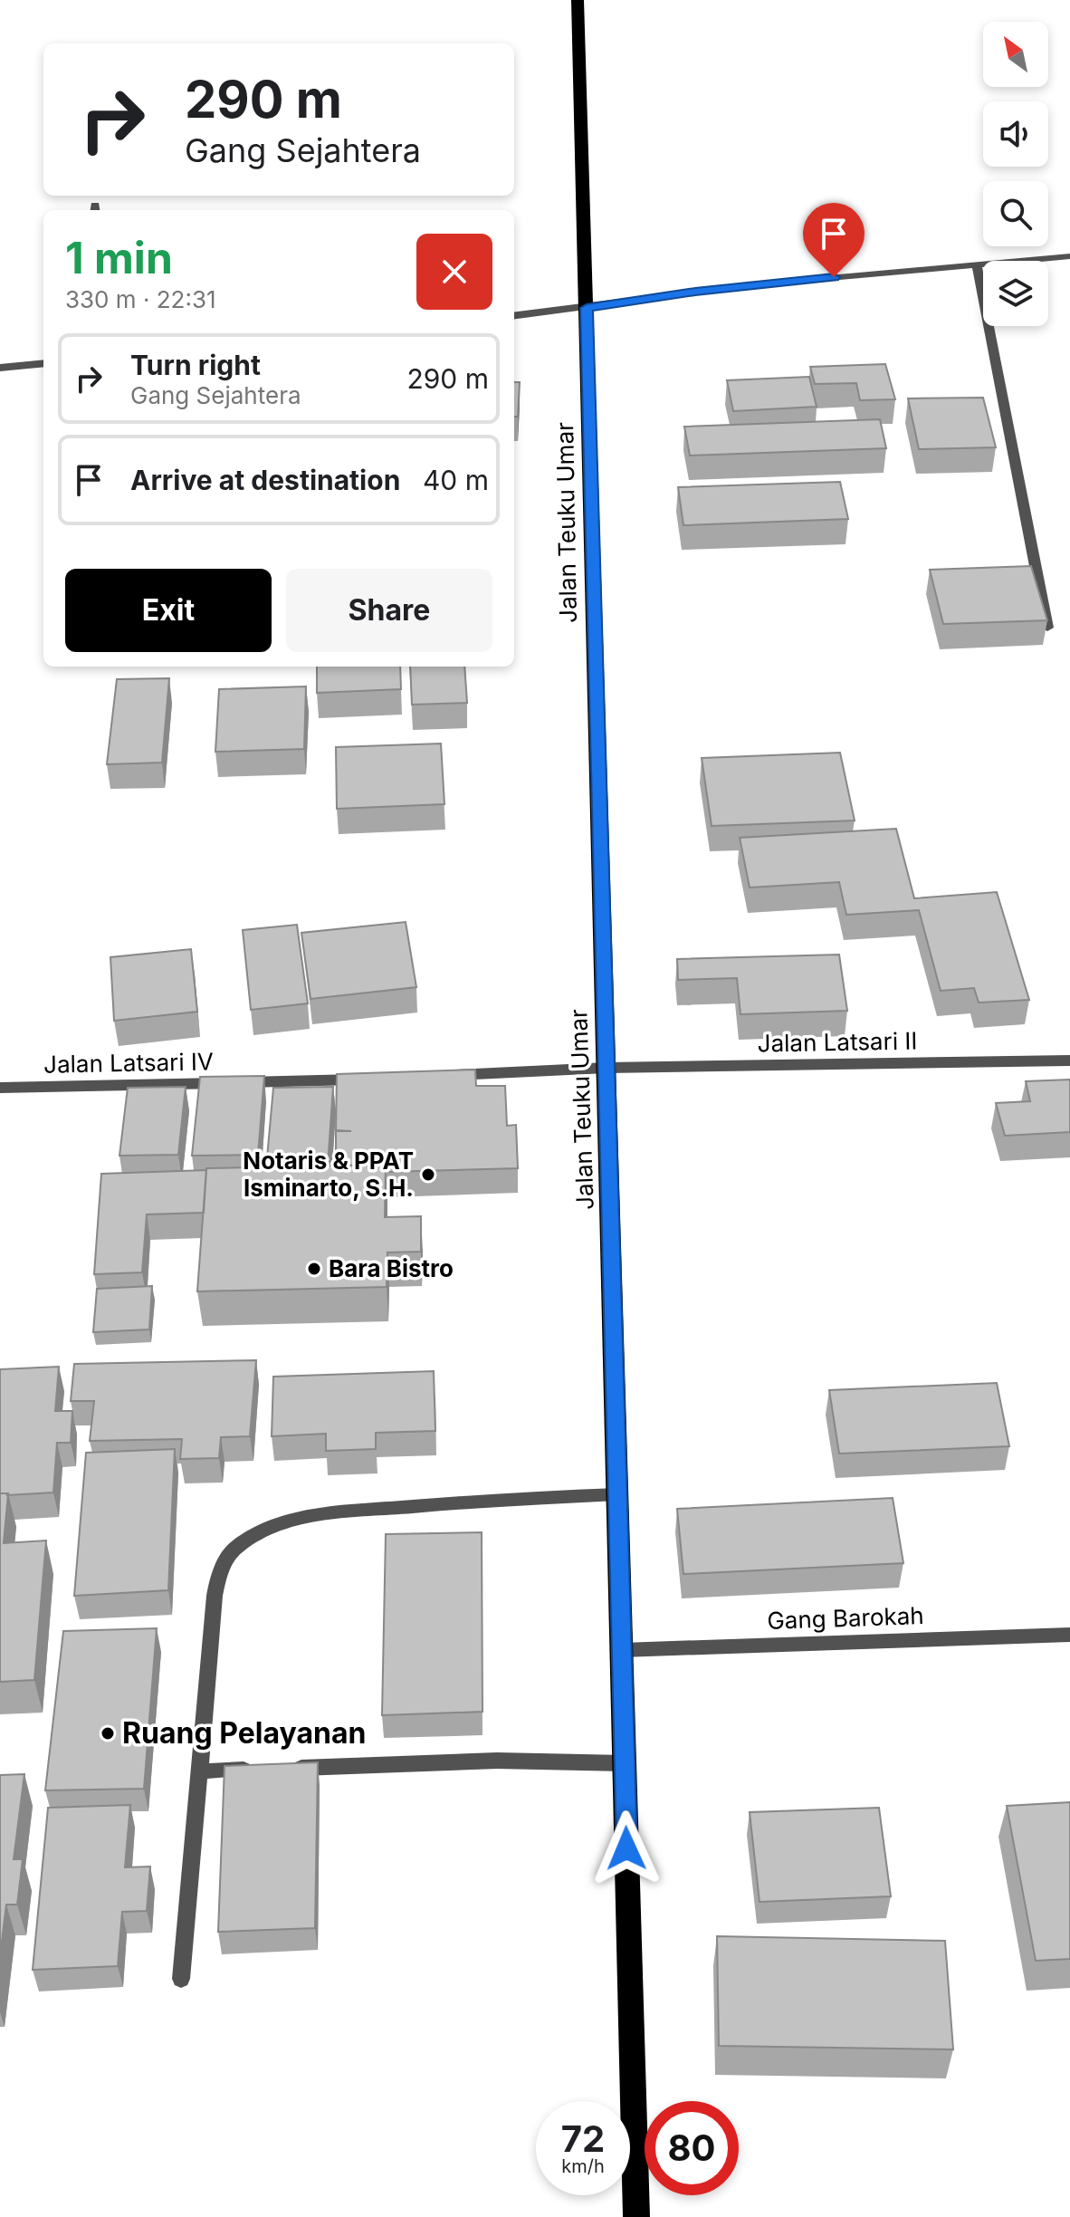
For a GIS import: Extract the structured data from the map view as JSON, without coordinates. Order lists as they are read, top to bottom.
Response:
{
  "streets": {
    "highway": ["Jalan Teuku Umar"],
    "street": ["Jalan Latsari II", "Jalan Latsari IV", "Gang Barokah"]
  },
  "crossings": [
    ["Jalan Teuku Umar", "Jalan Latsari II"],
    ["Jalan Teuku Umar", "Gang Barokah"]
  ],
  "places": ["Notaris & PPAT Isminarto, S.H.", "Bara Bistro", "Ruang Pelayanan"],
  "north": "top left",
  "page": {
    "turn": ["290 m", "Gang Sejahtera"],
    "heading": ["1 min", "330 m · 22:31"],
    "list": [
      {
        "name": "Turn right",
        "note": "Gang Sejahtera",
        "value": "290 m"
      },
      {
        "name": "Arrive at destination",
        "value": "40 m"
      }
    ],
    "buttons": ["Exit", "Share"],
    "speed": "72 km/h",
    "limit": "80"
  }
}
